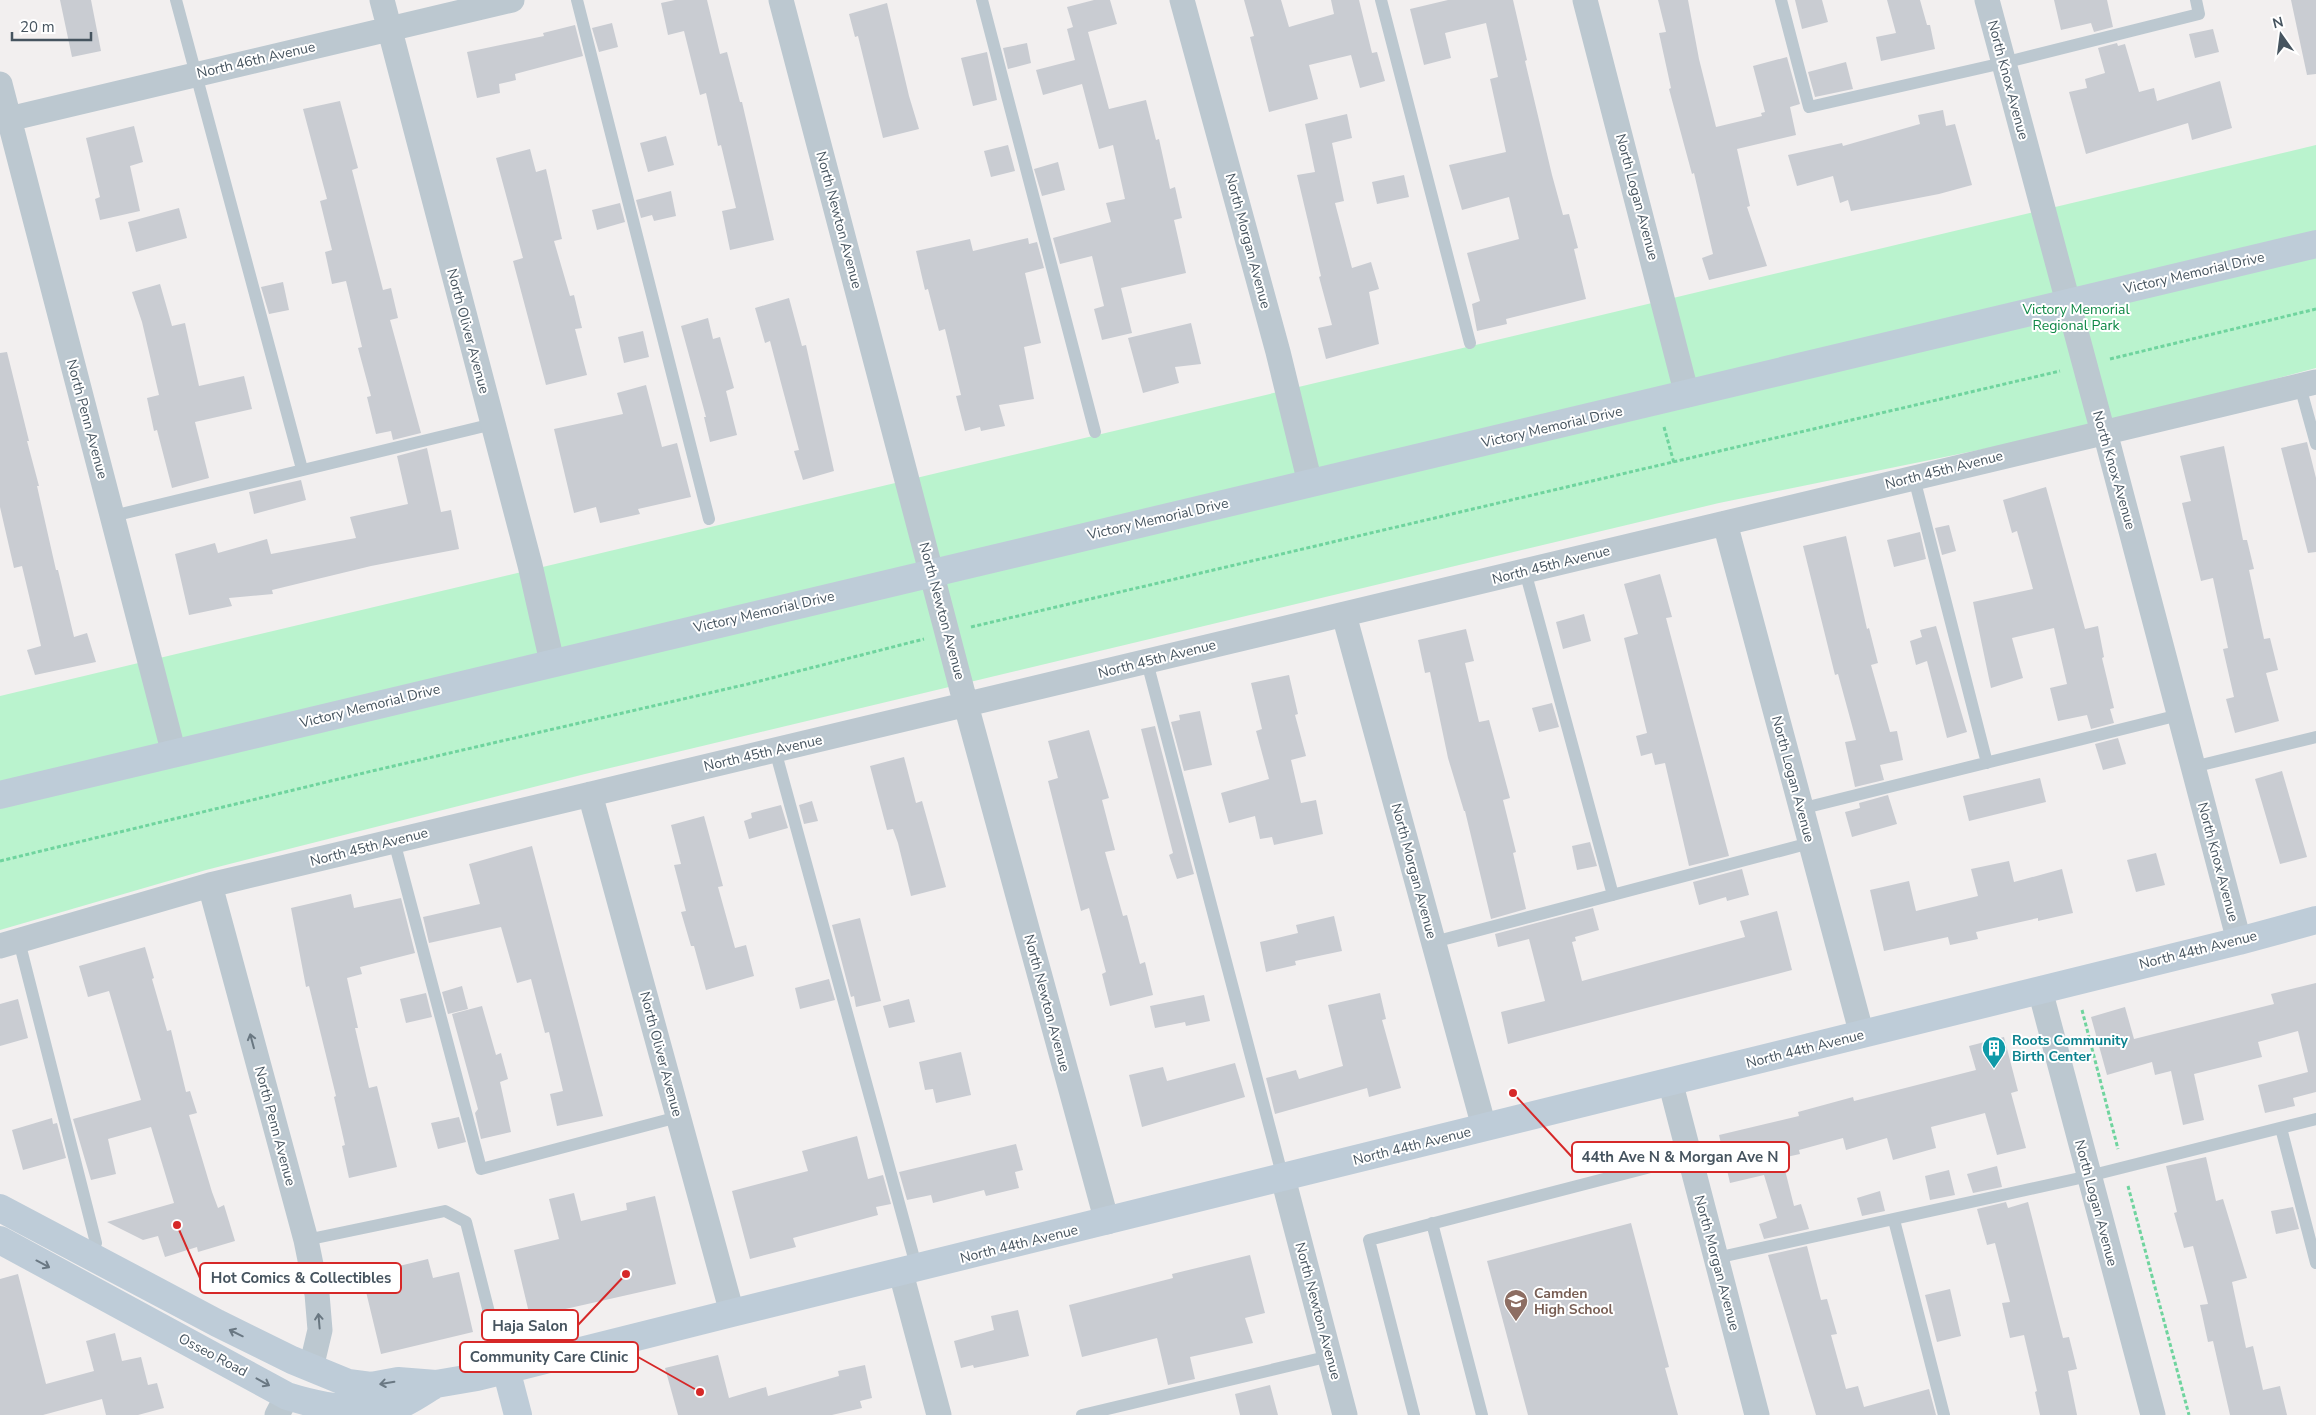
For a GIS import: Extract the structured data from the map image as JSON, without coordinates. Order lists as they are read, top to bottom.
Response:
{
  "streets": {
    "street": [
      "North 46th Avenue",
      "North Knox Avenue",
      "North Logan Avenue",
      "North Newton Avenue",
      "North Morgan Avenue",
      "Victory Memorial Drive",
      "North Oliver Avenue",
      "North Penn Avenue",
      "North 45th Avenue",
      "North 44th Avenue",
      "Osseo Road"
    ]
  },
  "crossings": [
    ["North 46th Avenue", "North Oliver Avenue"],
    ["North 46th Avenue", "North Penn Avenue"],
    ["North Knox Avenue", "Victory Memorial Drive"],
    ["North Knox Avenue", "North 45th Avenue"],
    ["North Knox Avenue", "North 44th Avenue"],
    ["North Logan Avenue", "Victory Memorial Drive"],
    ["North Logan Avenue", "North 45th Avenue"],
    ["North Logan Avenue", "North 44th Avenue"],
    ["North Newton Avenue", "Victory Memorial Drive"],
    ["North Newton Avenue", "North 45th Avenue"],
    ["North Newton Avenue", "North 44th Avenue"],
    ["North Morgan Avenue", "Victory Memorial Drive"],
    ["North Morgan Avenue", "North 45th Avenue"],
    ["North Morgan Avenue", "North 44th Avenue"],
    ["Victory Memorial Drive", "North Oliver Avenue"],
    ["Victory Memorial Drive", "North Penn Avenue"],
    ["North Oliver Avenue", "North 45th Avenue"],
    ["North Oliver Avenue", "North 44th Avenue"],
    ["North Penn Avenue", "North 45th Avenue"],
    ["North Penn Avenue", "Osseo Road"],
    ["North 44th Avenue", "Osseo Road"]
  ],
  "one_way": ["North Penn Avenue"],
  "parks": ["Victory Memorial Regional Park"],
  "places": {
    "building": ["Roots Community Birth Center"],
    "other": [
      "44th Ave N & Morgan Ave N",
      "Hot Comics & Collectibles",
      "Haja Salon",
      "Community Care Clinic"
    ],
    "school or university": ["Camden High School"]
  },
  "scale_bar": "20 m",
  "north": "top"
}
